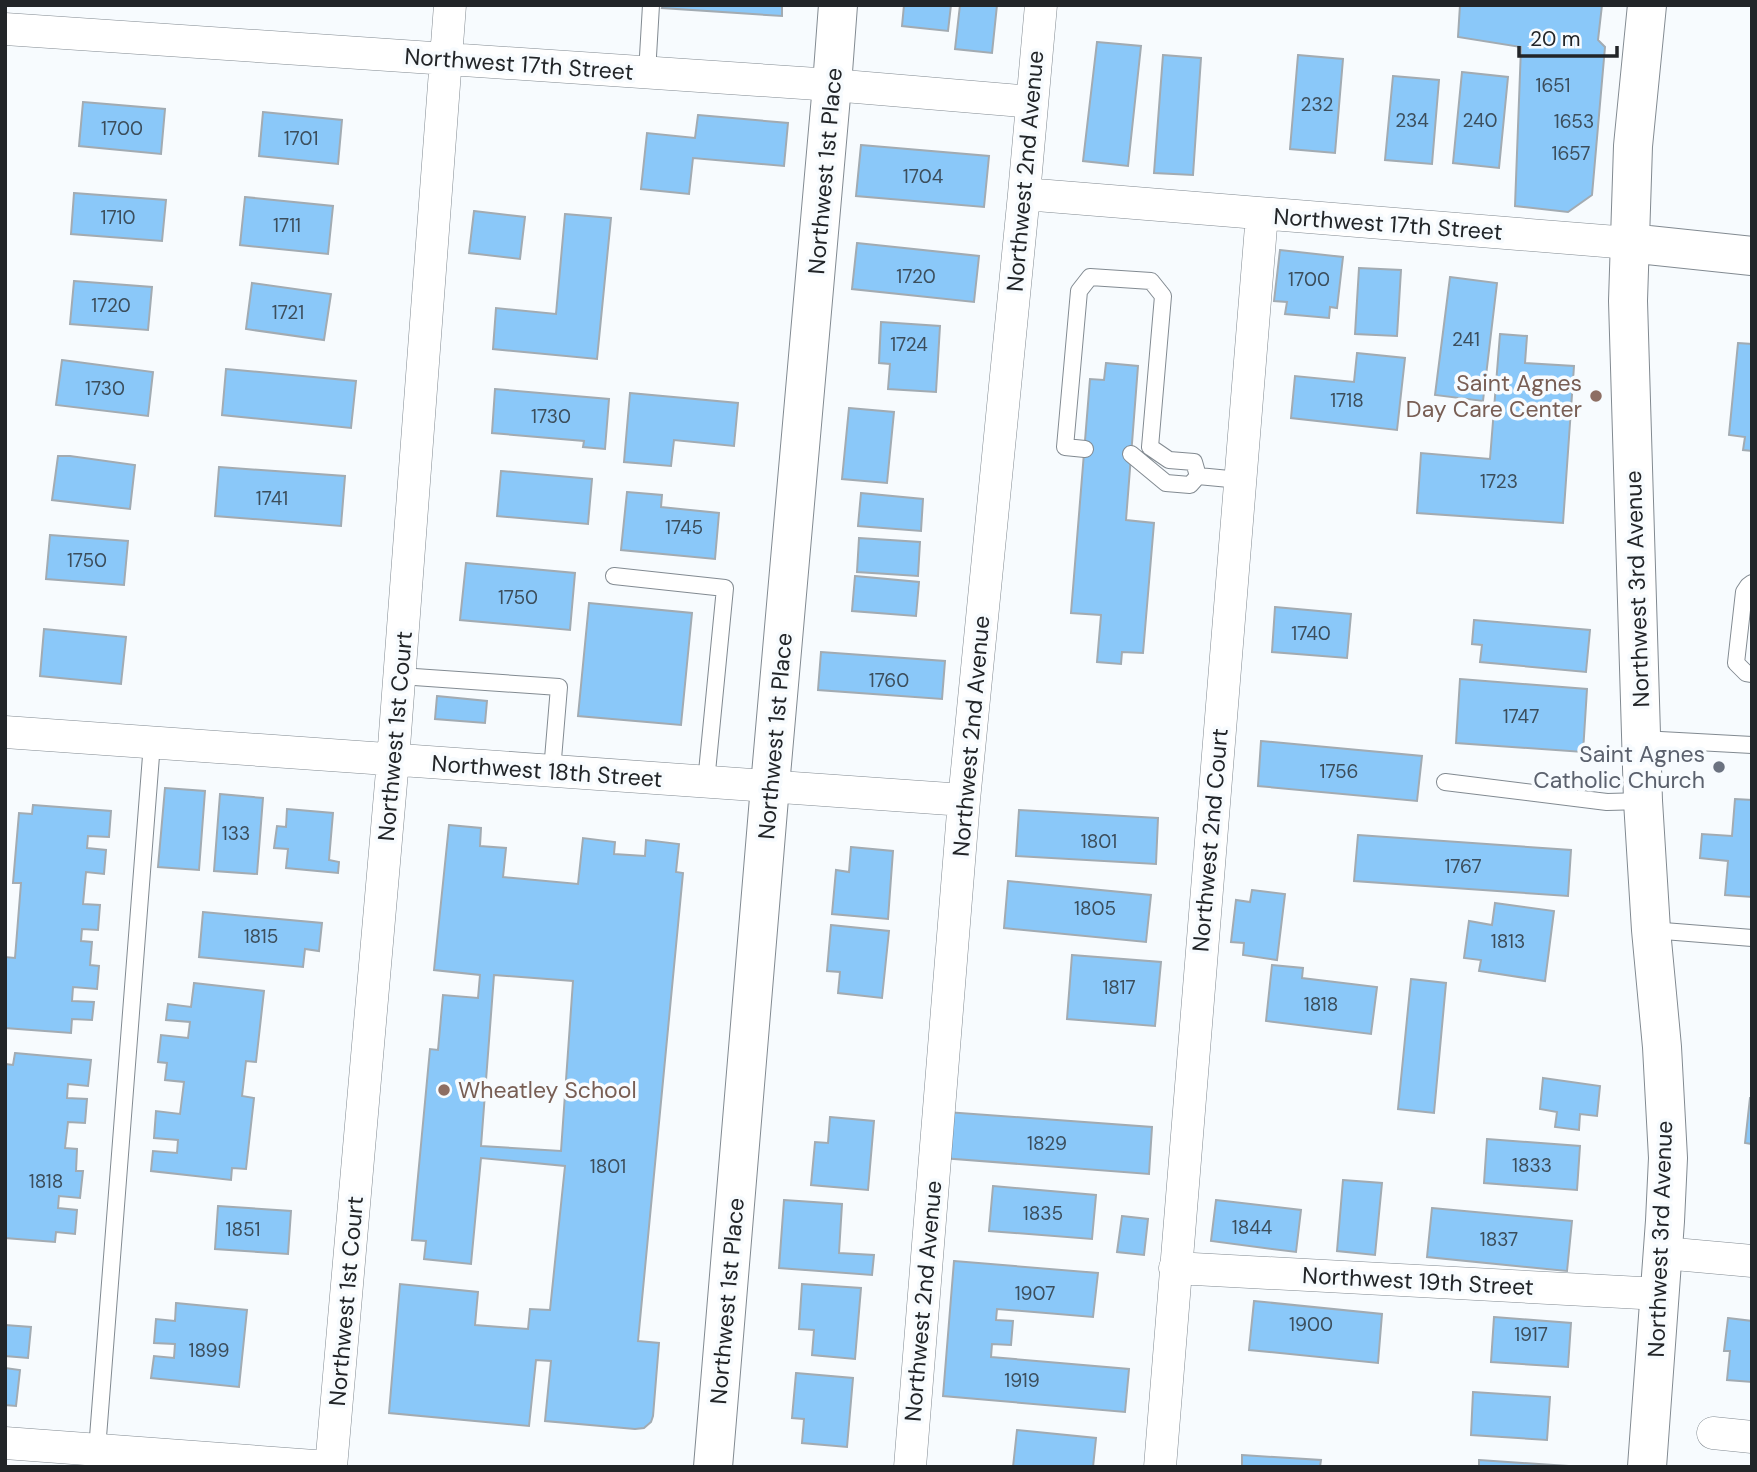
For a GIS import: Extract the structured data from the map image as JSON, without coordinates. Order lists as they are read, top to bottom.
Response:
{
  "streets": {
    "street": [
      "Northwest 17th Street",
      "Northwest 1st Place",
      "Northwest 2nd Avenue",
      "Northwest 3rd Avenue",
      "Northwest 1st Court",
      "Northwest 18th Street",
      "Northwest 2nd Court",
      "Northwest 19th Street"
    ]
  },
  "crossings": [
    ["Northwest 17th Street", "Northwest 1st Place"],
    ["Northwest 17th Street", "Northwest 2nd Avenue"],
    ["Northwest 17th Street", "Northwest 3rd Avenue"],
    ["Northwest 17th Street", "Northwest 1st Court"],
    ["Northwest 17th Street", "Northwest 2nd Court"],
    ["Northwest 1st Place", "Northwest 18th Street"],
    ["Northwest 2nd Avenue", "Northwest 18th Street"],
    ["Northwest 3rd Avenue", "Northwest 19th Street"],
    ["Northwest 1st Court", "Northwest 18th Street"],
    ["Northwest 2nd Court", "Northwest 19th Street"]
  ],
  "places": ["Saint Agnes Day Care Center", "Saint Agnes Catholic Church", "Wheatley School"],
  "house_numbers": [
    "1651",
    "232",
    "234",
    "240",
    "1653",
    "1700",
    "1701",
    "1657",
    "1704",
    "1710",
    "1711",
    "1720",
    "1700",
    "1720",
    "1721",
    "241",
    "1724",
    "1730",
    "1718",
    "1730",
    "1723",
    "1741",
    "1745",
    "1750",
    "1750",
    "1740",
    "1760",
    "1747",
    "1756",
    "133",
    "1801",
    "1767",
    "1805",
    "1815",
    "1813",
    "1817",
    "1818",
    "1829",
    "1833",
    "1801",
    "1818",
    "1835",
    "1844",
    "1851",
    "1837",
    "1907",
    "1900",
    "1917",
    "1899",
    "1919"
  ],
  "scale_bar": "20 m"
}
